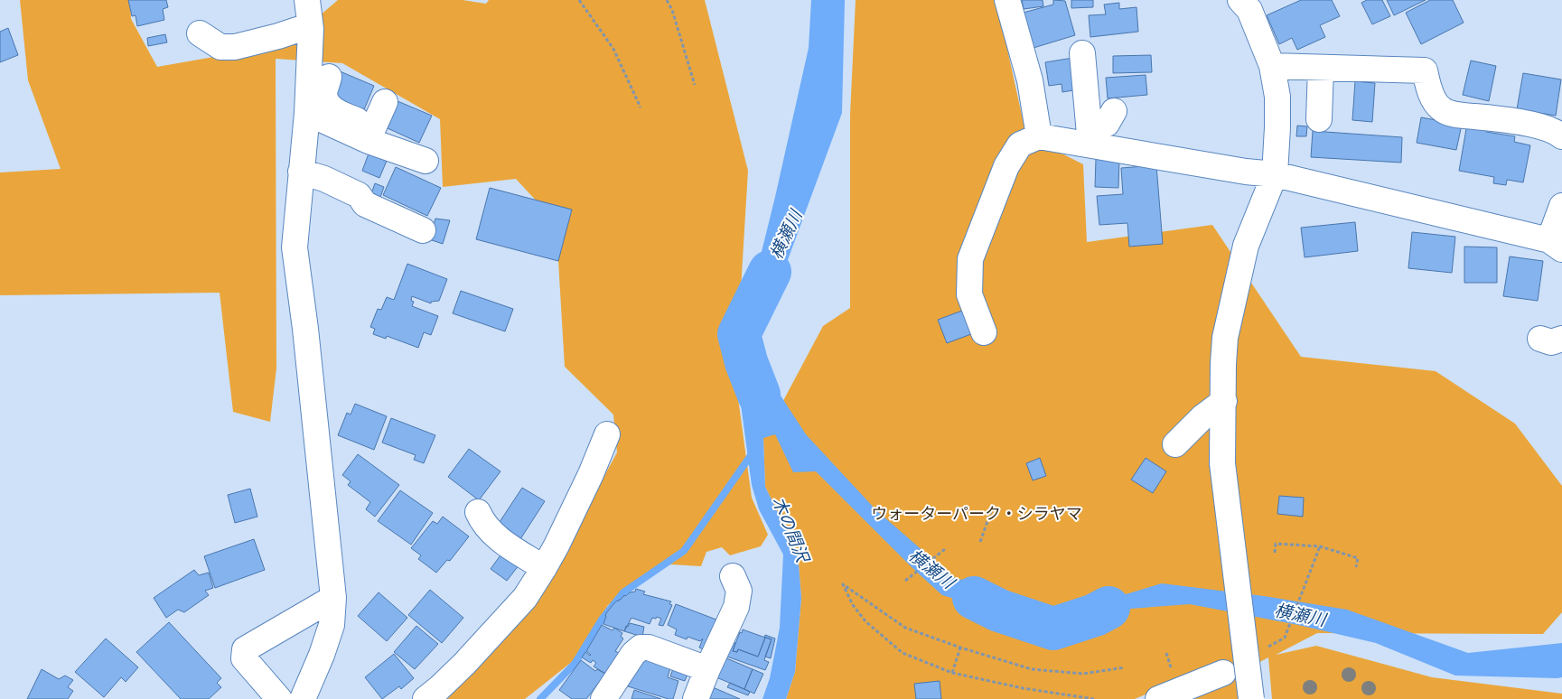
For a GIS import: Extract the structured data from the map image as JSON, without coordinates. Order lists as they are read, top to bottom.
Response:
{
  "water": ["横瀬川", "木の間沢"],
  "parks": ["ウォーターパーク・シラヤマ"]
}
